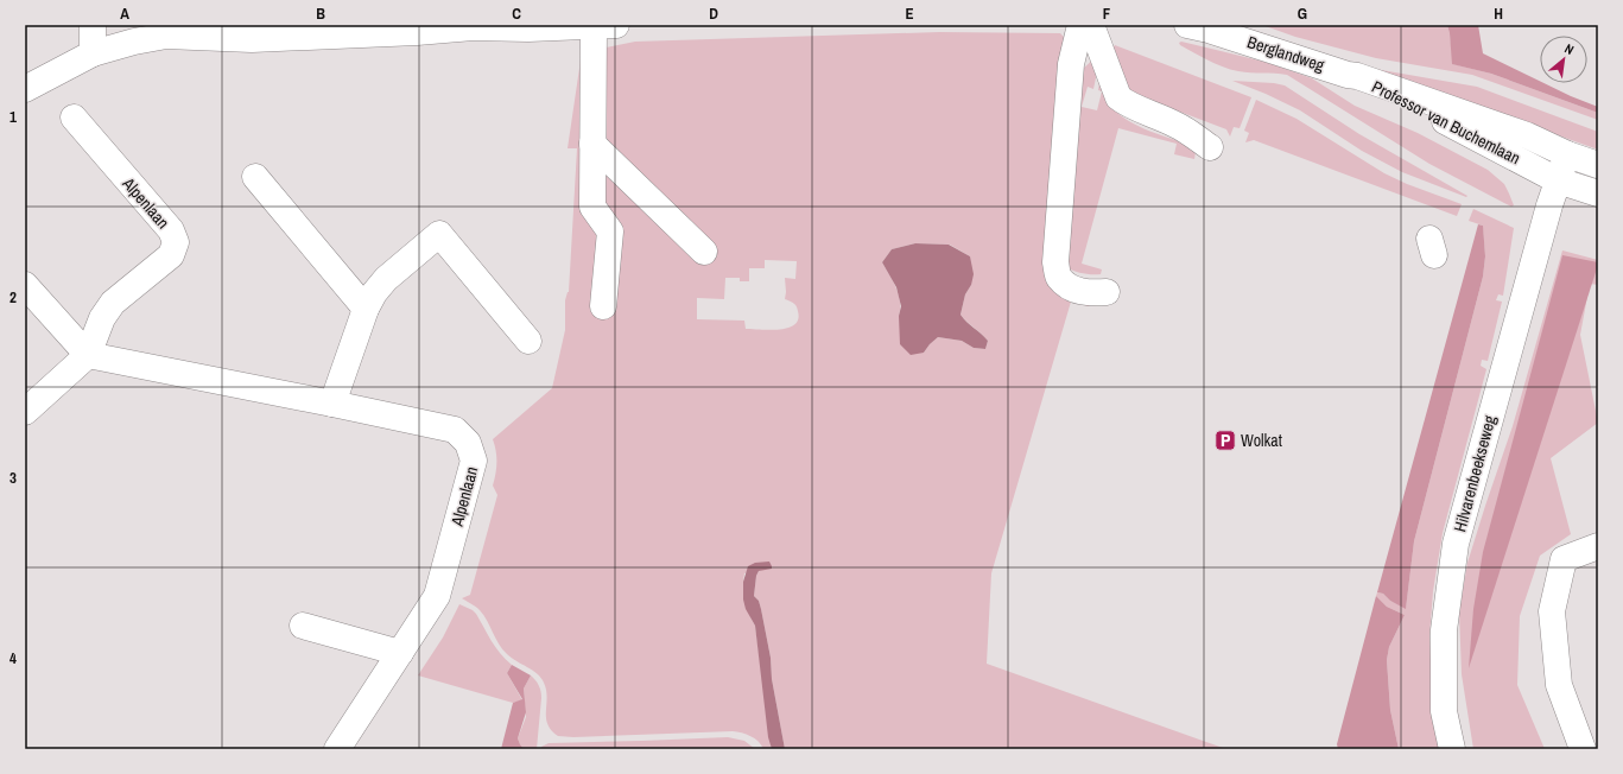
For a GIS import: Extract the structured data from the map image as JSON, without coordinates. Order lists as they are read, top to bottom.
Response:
{
  "streets": {
    "street": [
      "Berglandweg",
      "Professor van Buchemlaan",
      "Alpenlaan",
      "Hilvarenbeekseweg"
    ]
  },
  "crossings": [
    ["Berglandweg", "Professor van Buchemlaan"],
    ["Professor van Buchemlaan", "Hilvarenbeekseweg"]
  ],
  "places": {
    "parking": ["Wolkat"]
  },
  "north": "top right",
  "grid": {
    "columns": [
      "A",
      "B",
      "C",
      "D",
      "E",
      "F",
      "G",
      "H"
    ],
    "rows": [
      "1",
      "2",
      "3",
      "4"
    ]
  }
}
